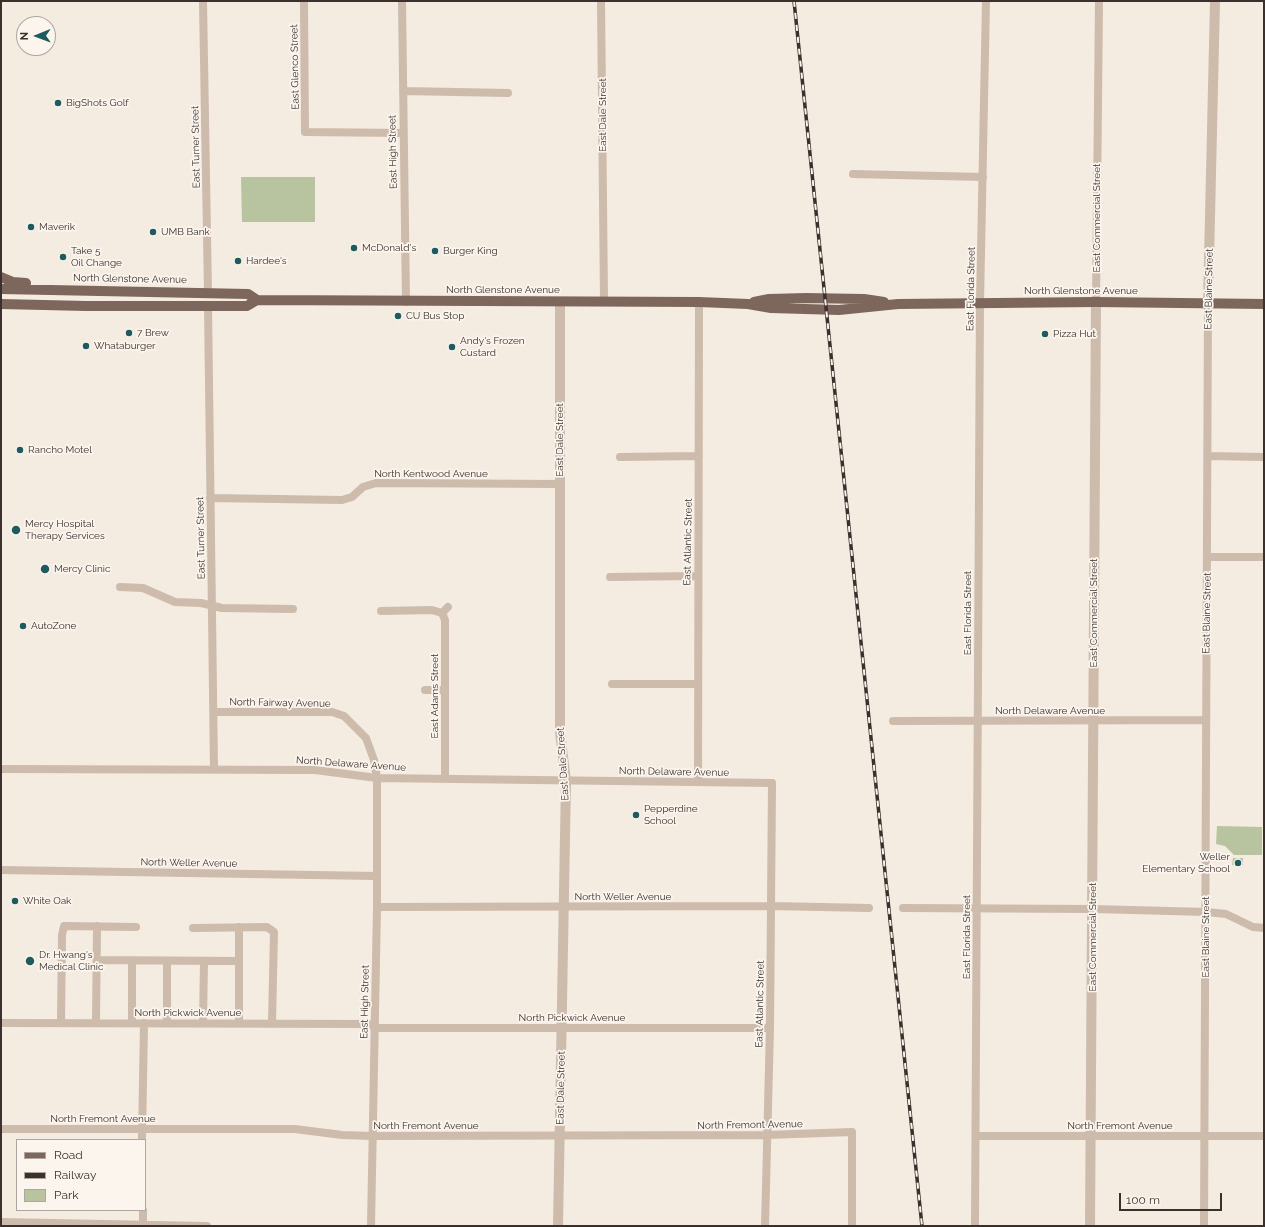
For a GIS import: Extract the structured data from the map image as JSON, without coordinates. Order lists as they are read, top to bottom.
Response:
{
  "streets": {
    "main road": ["North Glenstone Avenue"],
    "street": [
      "East Glenco Street",
      "East Dale Street",
      "East Turner Street",
      "East High Street",
      "East Commercial Street",
      "East Florida Street",
      "East Blaine Street",
      "North Kentwood Avenue",
      "East Atlantic Street",
      "East Adams Street",
      "North Fairway Avenue",
      "North Delaware Avenue",
      "North Weller Avenue",
      "North Pickwick Avenue",
      "North Fremont Avenue"
    ]
  },
  "crossings": [
    ["East Glenco Street", "East High Street"],
    ["East Dale Street", "North Glenstone Avenue"],
    ["East Dale Street", "North Kentwood Avenue"],
    ["East Dale Street", "North Delaware Avenue"],
    ["East Dale Street", "North Weller Avenue"],
    ["East Dale Street", "North Pickwick Avenue"],
    ["East Dale Street", "North Fremont Avenue"],
    ["East Turner Street", "North Glenstone Avenue"],
    ["East Turner Street", "North Kentwood Avenue"],
    ["East Turner Street", "North Fairway Avenue"],
    ["East Turner Street", "North Delaware Avenue"],
    ["East High Street", "North Glenstone Avenue"],
    ["East High Street", "North Fairway Avenue"],
    ["East High Street", "North Delaware Avenue"],
    ["East High Street", "North Weller Avenue"],
    ["East High Street", "North Pickwick Avenue"],
    ["East High Street", "North Fremont Avenue"],
    ["East Commercial Street", "North Glenstone Avenue"],
    ["East Commercial Street", "North Delaware Avenue"],
    ["East Commercial Street", "North Fremont Avenue"],
    ["North Glenstone Avenue", "East Florida Street"],
    ["North Glenstone Avenue", "East Blaine Street"],
    ["North Glenstone Avenue", "East Atlantic Street"],
    ["East Florida Street", "North Delaware Avenue"],
    ["East Florida Street", "North Fremont Avenue"],
    ["East Blaine Street", "North Delaware Avenue"],
    ["East Blaine Street", "North Fremont Avenue"],
    ["East Atlantic Street", "North Delaware Avenue"],
    ["East Atlantic Street", "North Weller Avenue"],
    ["East Atlantic Street", "North Pickwick Avenue"],
    ["East Atlantic Street", "North Fremont Avenue"],
    ["East Adams Street", "North Delaware Avenue"],
    ["North Fairway Avenue", "North Delaware Avenue"]
  ],
  "places": [
    "BigShots Golf",
    "Maverik",
    "UMB Bank",
    "McDonald's",
    "Burger King",
    "Take 5 Oil Change",
    "Hardee's",
    "CU Bus Stop",
    "7 Brew",
    "Pizza Hut",
    "Whataburger",
    "Andy's Frozen Custard",
    "Rancho Motel",
    "Mercy Hospital Therapy Services",
    "Mercy Clinic",
    "AutoZone",
    "Pepperdine School",
    "Weller Elementary School",
    "White Oak",
    "Dr. Hwang's Medical Clinic"
  ],
  "legend": ["Road", "Railway", "Park"],
  "scale_bar": "100 m",
  "north": "left"
}
